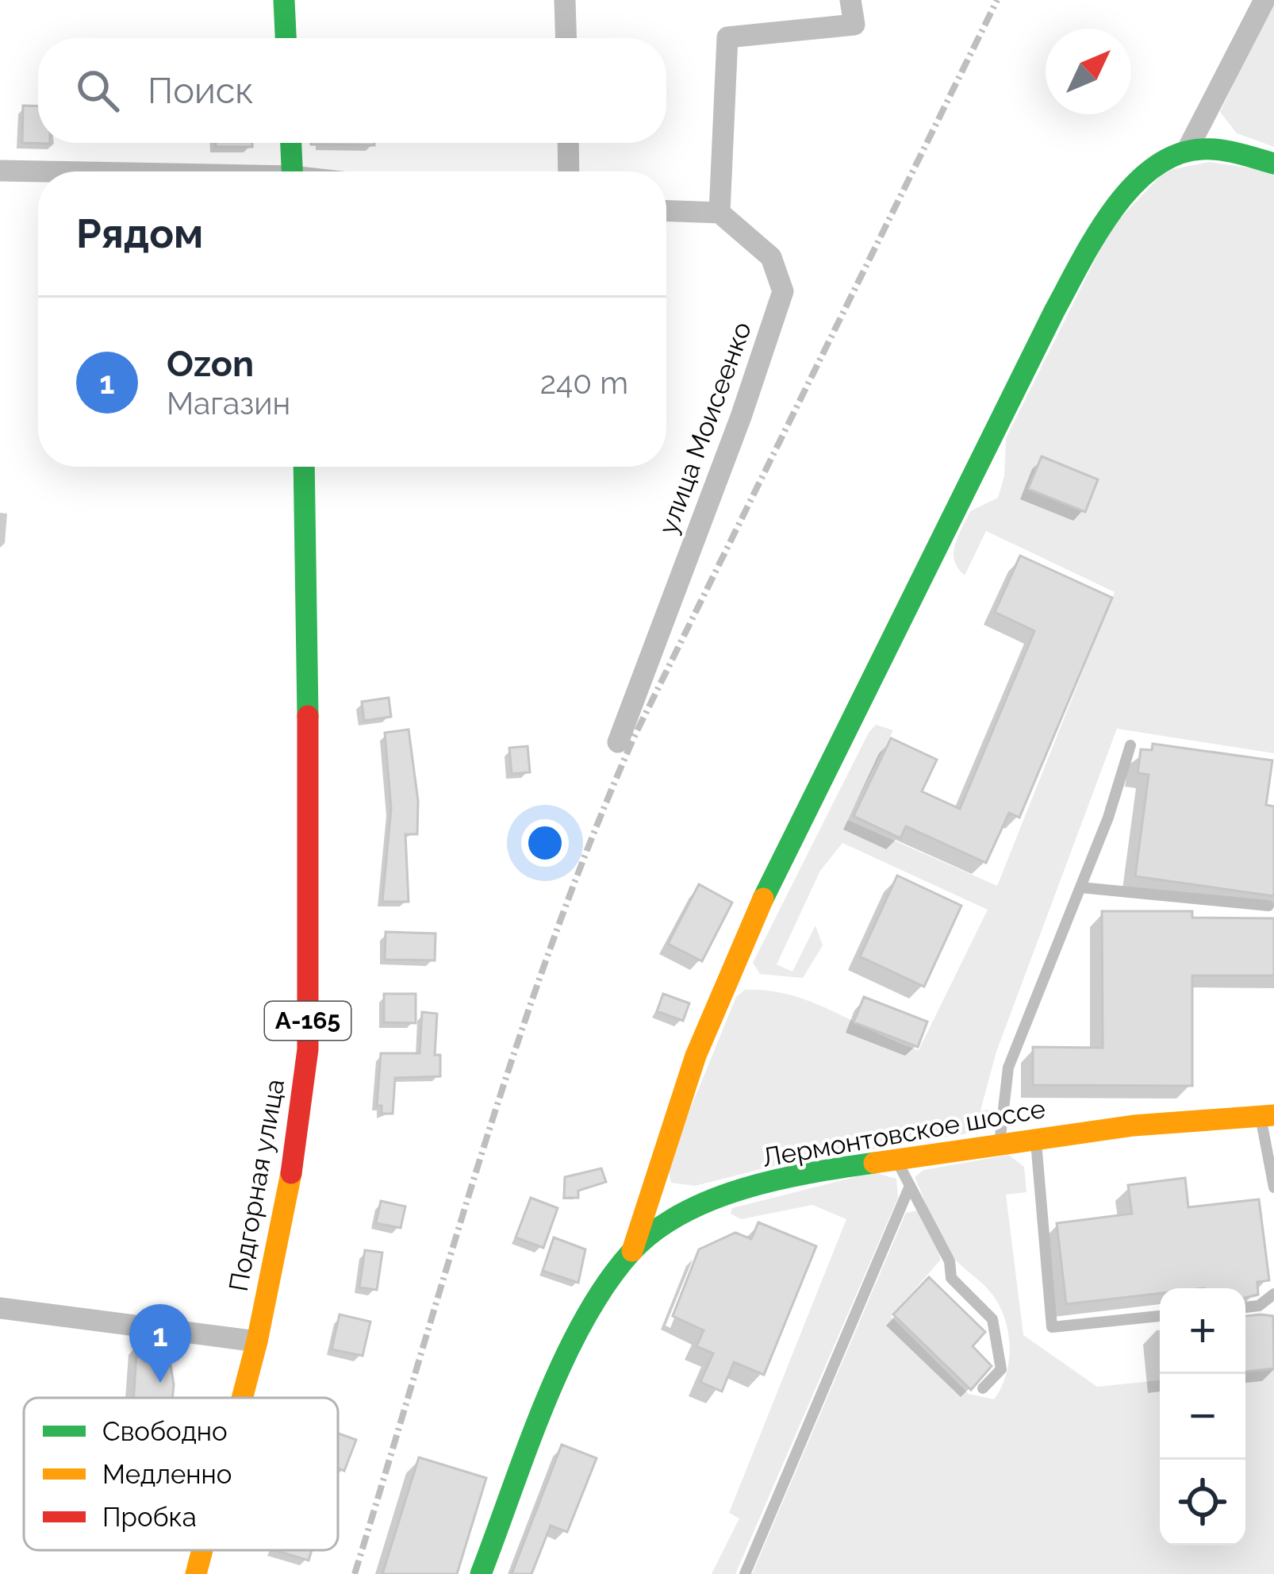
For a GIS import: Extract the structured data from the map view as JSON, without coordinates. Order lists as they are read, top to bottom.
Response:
{
  "streets": {
    "street": [
      "улица Моисеенко",
      "А-165",
      "Лермонтовское шоссе",
      "Подгорная улица"
    ]
  },
  "legend": ["Свободно", "Медленно", "Пробка"],
  "north": "top right",
  "page": {
    "search": "Поиск",
    "heading": "Рядом",
    "list": [
      {
        "mark": "1",
        "name": "Ozon",
        "note": "Магазин",
        "value": "240 m"
      }
    ],
    "map_buttons": ["+", "−"],
    "pins": "1"
  }
}
